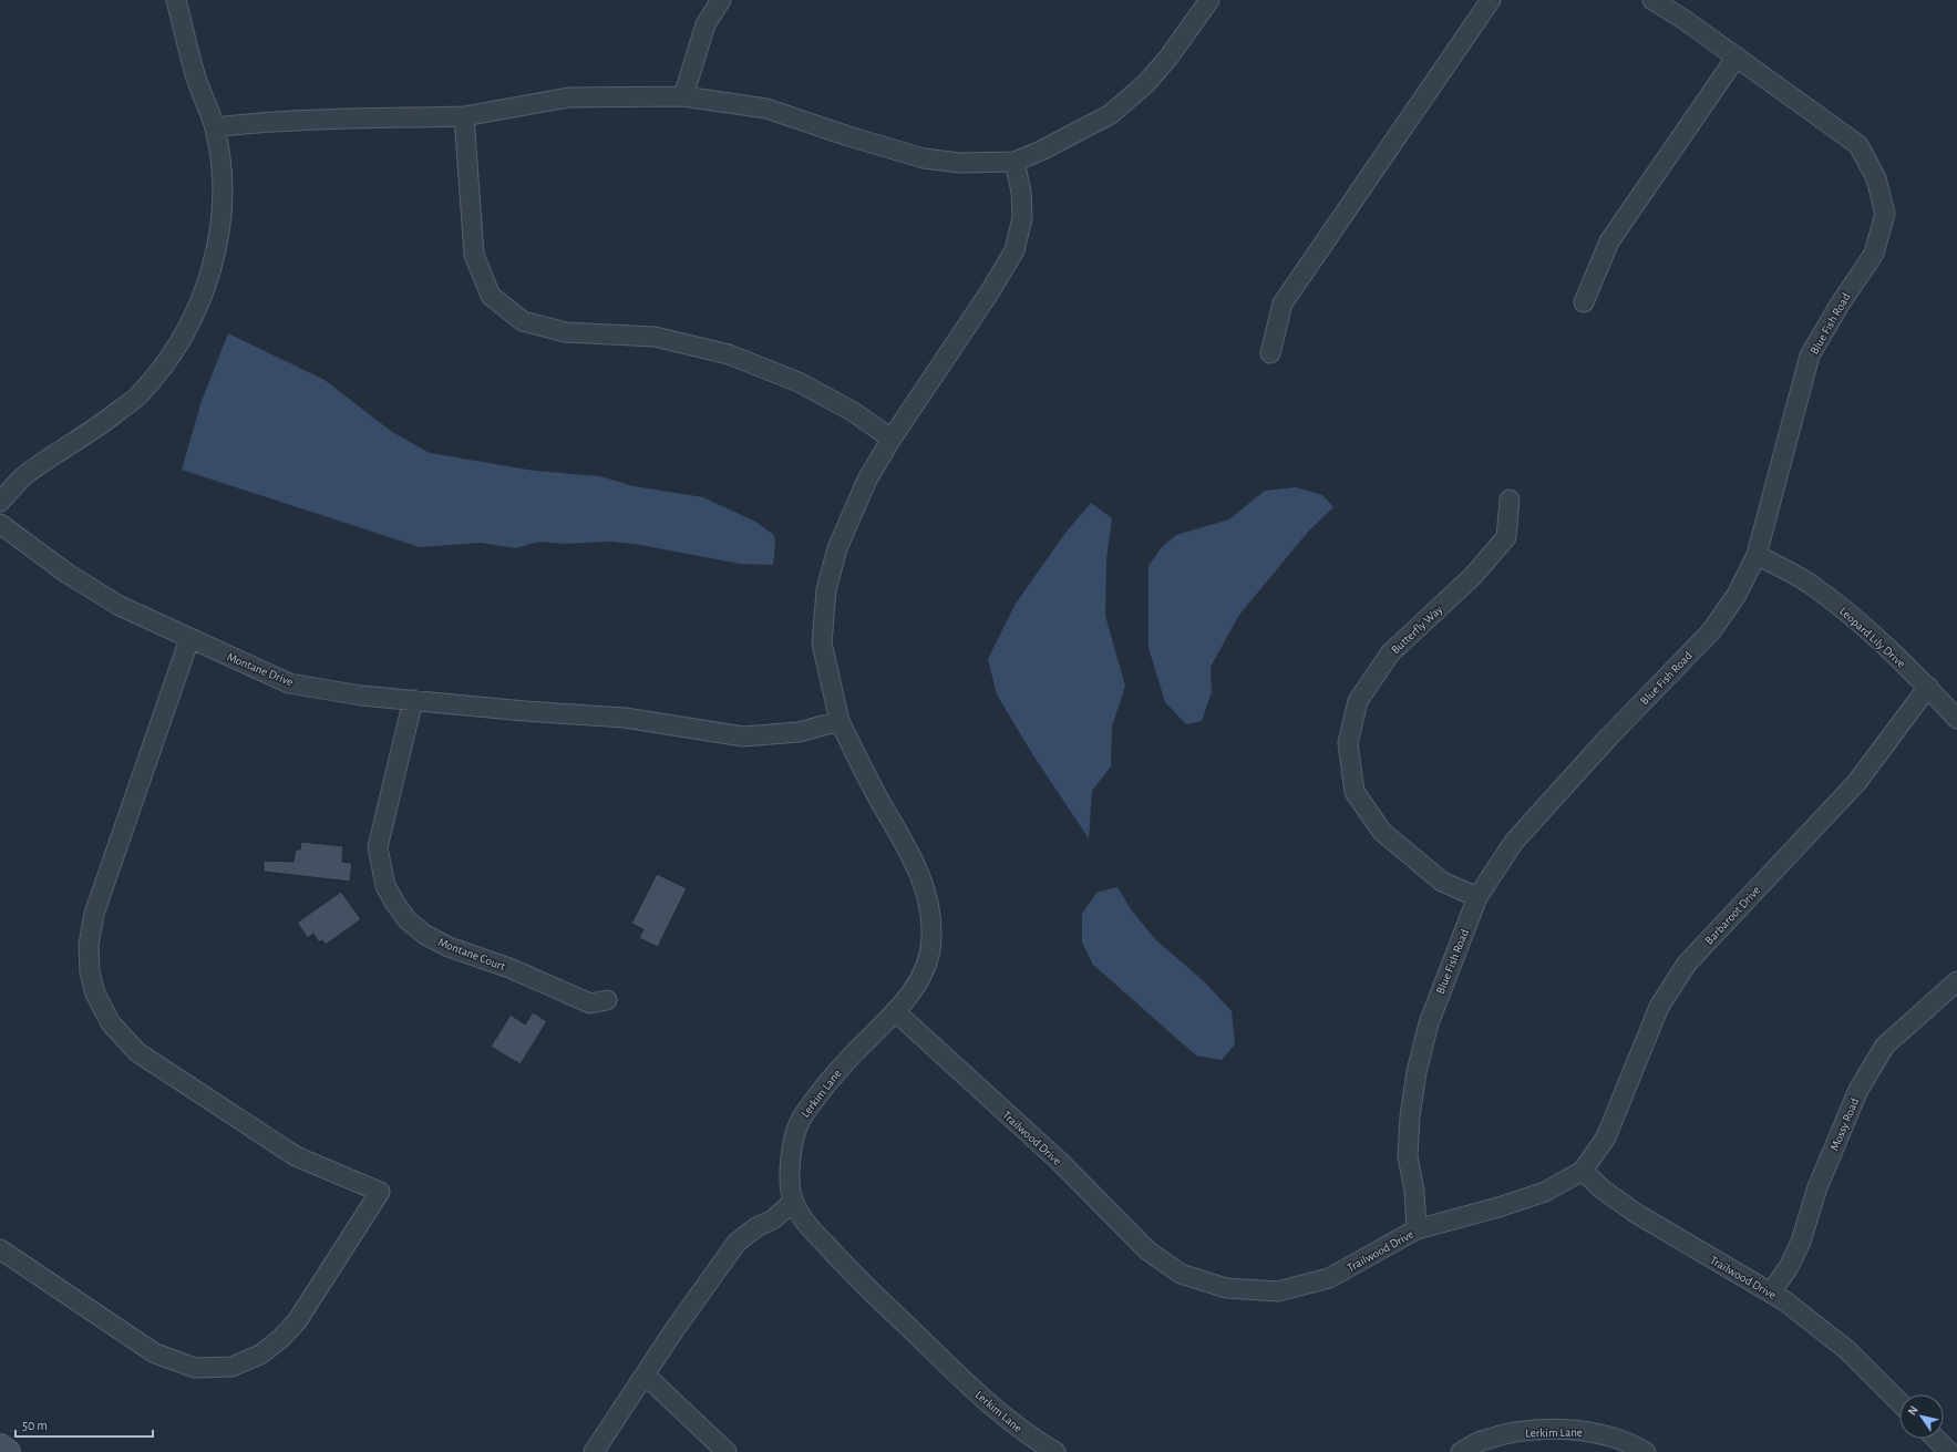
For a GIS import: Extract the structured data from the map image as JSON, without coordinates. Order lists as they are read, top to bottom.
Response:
{
  "streets": {
    "street": [
      "Blue Fish Road",
      "Butterfly Way",
      "Leopard Lily Drive",
      "Montane Drive",
      "Barbaroot Drive",
      "Montane Court",
      "Lerkim Lane",
      "Mossy Road",
      "Trailwood Drive"
    ]
  },
  "crossings": [
    ["Blue Fish Road", "Butterfly Way"],
    ["Blue Fish Road", "Leopard Lily Drive"],
    ["Blue Fish Road", "Trailwood Drive"],
    ["Leopard Lily Drive", "Barbaroot Drive"],
    ["Montane Drive", "Montane Court"],
    ["Montane Drive", "Lerkim Lane"],
    ["Barbaroot Drive", "Trailwood Drive"],
    ["Lerkim Lane", "Trailwood Drive"],
    ["Mossy Road", "Trailwood Drive"]
  ],
  "scale_bar": "50 m",
  "north": "top left"
}
